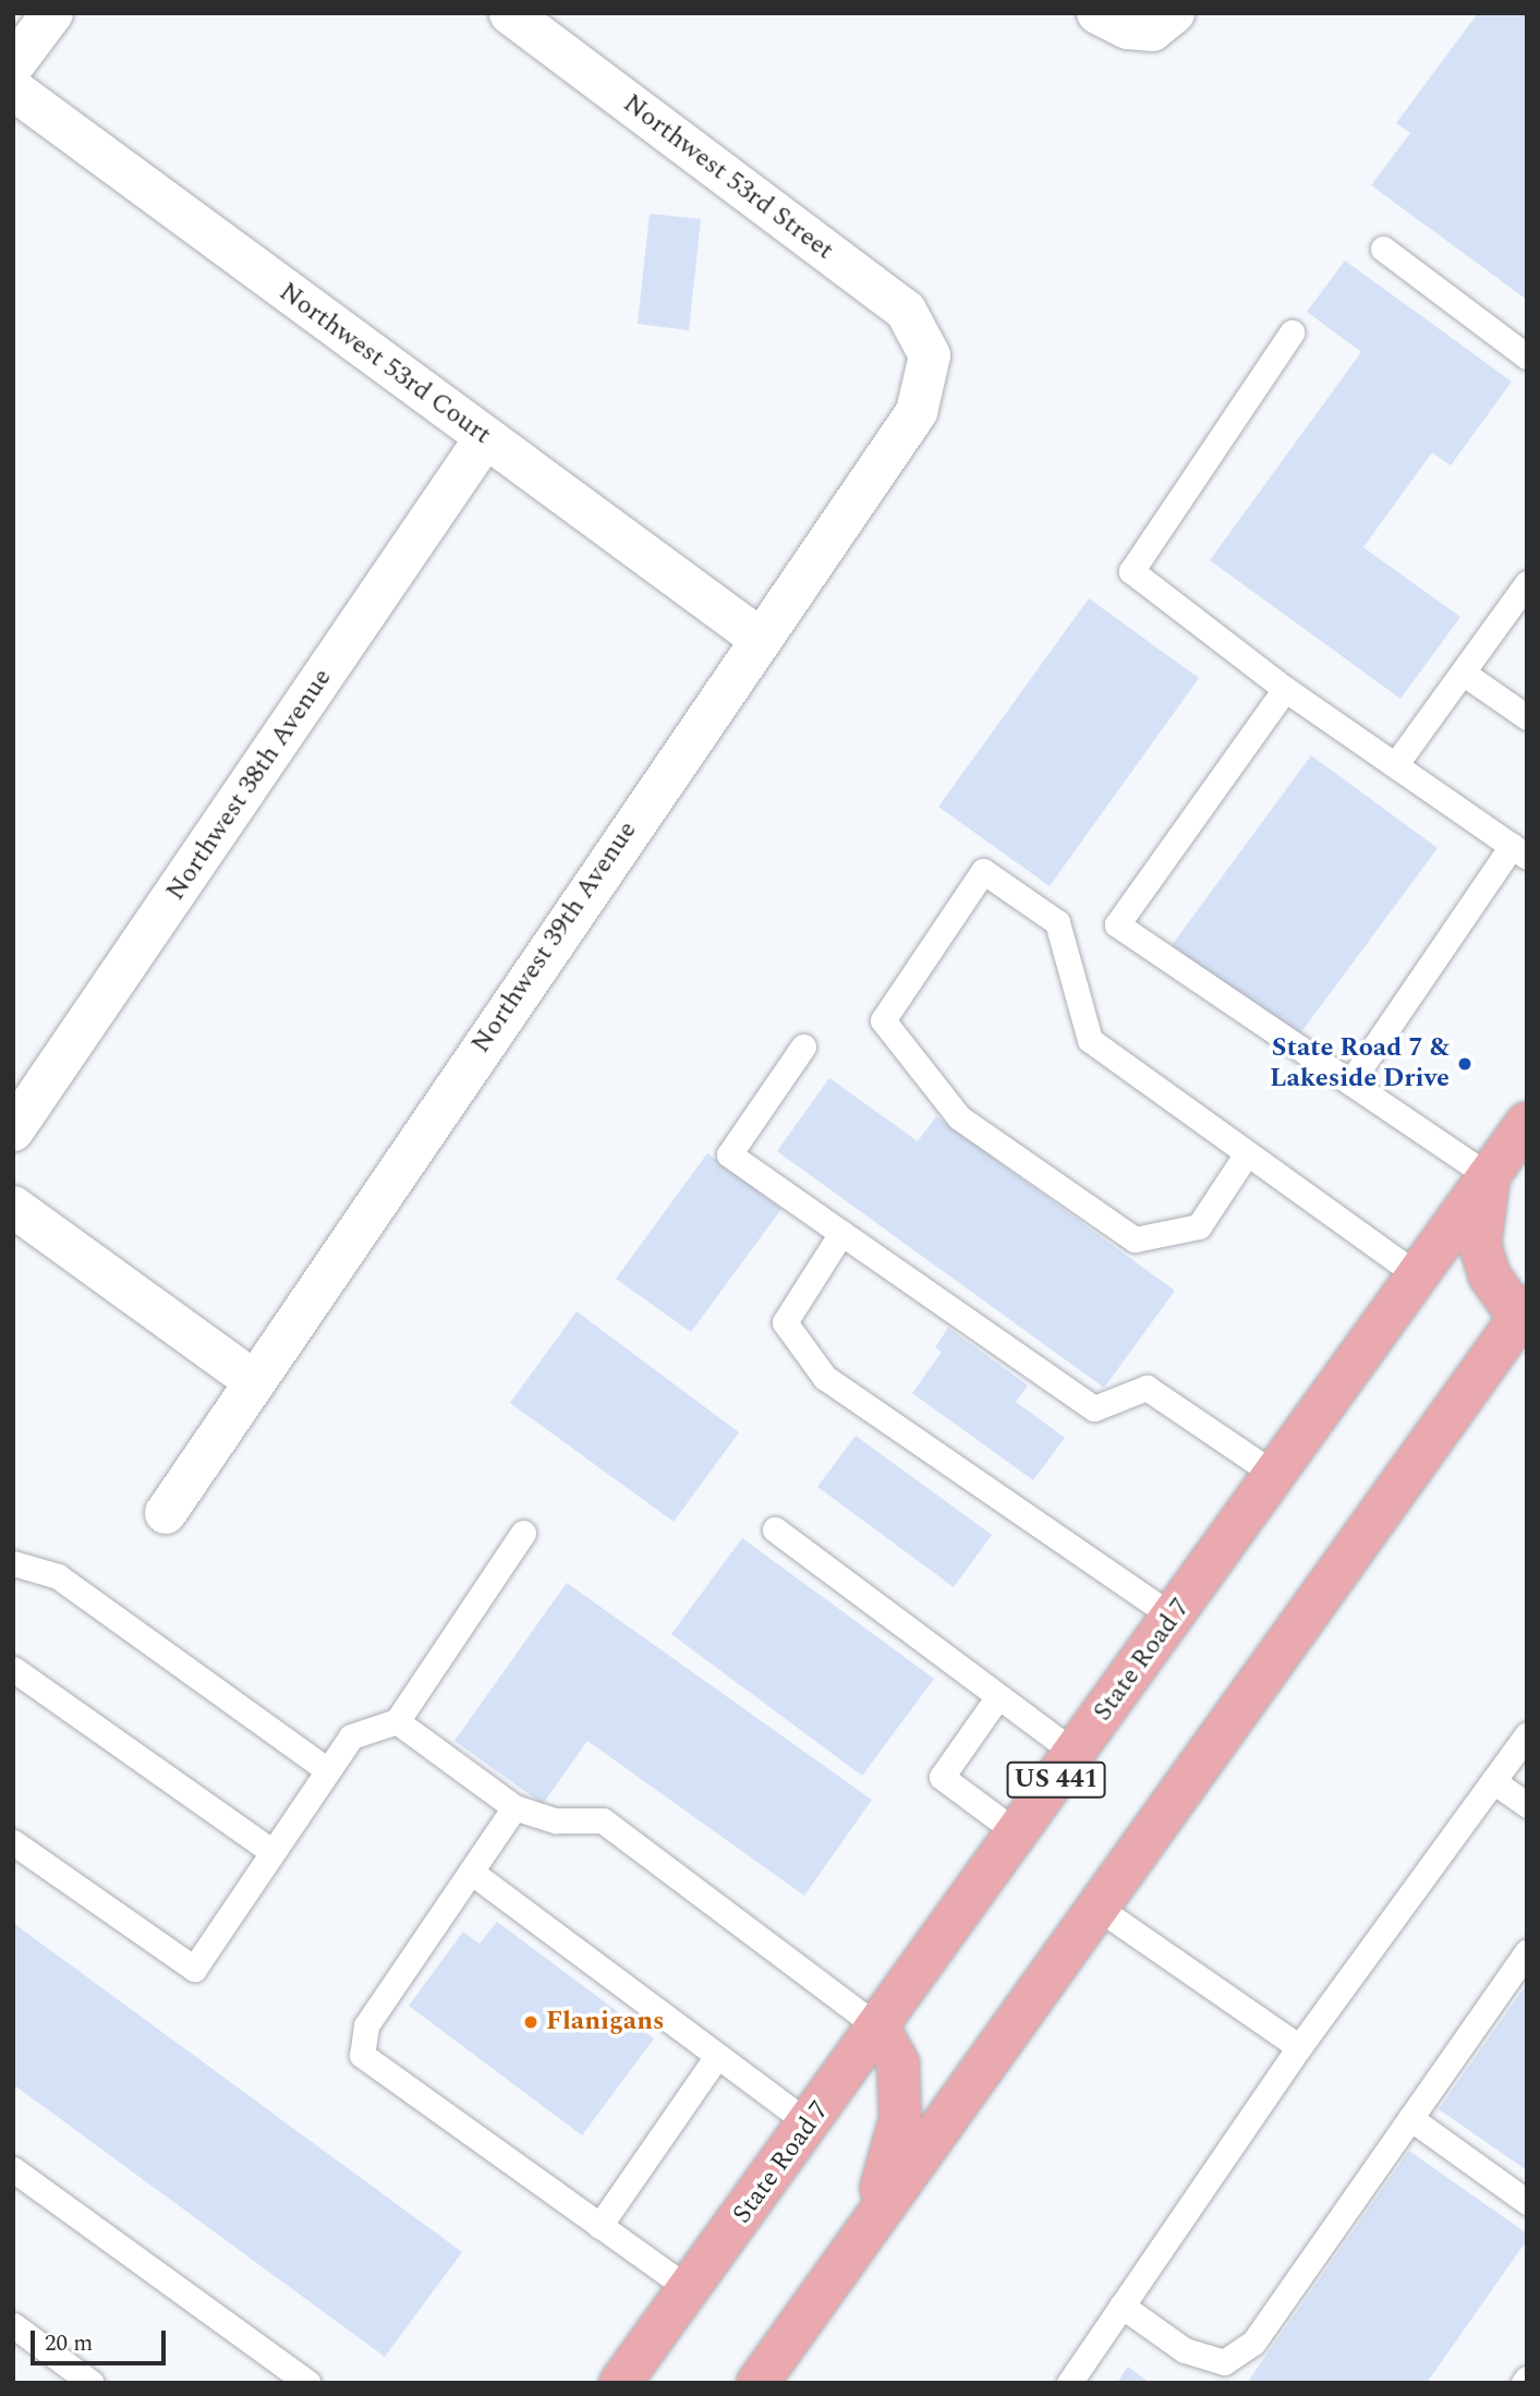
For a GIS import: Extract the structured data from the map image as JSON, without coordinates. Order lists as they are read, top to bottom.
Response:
{
  "streets": {
    "main road": ["State Road 7", "US 441"],
    "street": [
      "Northwest 53rd Street",
      "Northwest 53rd Court",
      "Northwest 38th Avenue",
      "Northwest 39th Avenue"
    ]
  },
  "crossings": [
    ["Northwest 53rd Street", "Northwest 39th Avenue"],
    ["Northwest 53rd Court", "Northwest 38th Avenue"],
    ["Northwest 53rd Court", "Northwest 39th Avenue"]
  ],
  "places": ["State Road 7 & Lakeside Drive", "Flanigans"],
  "scale_bar": "20 m"
}
